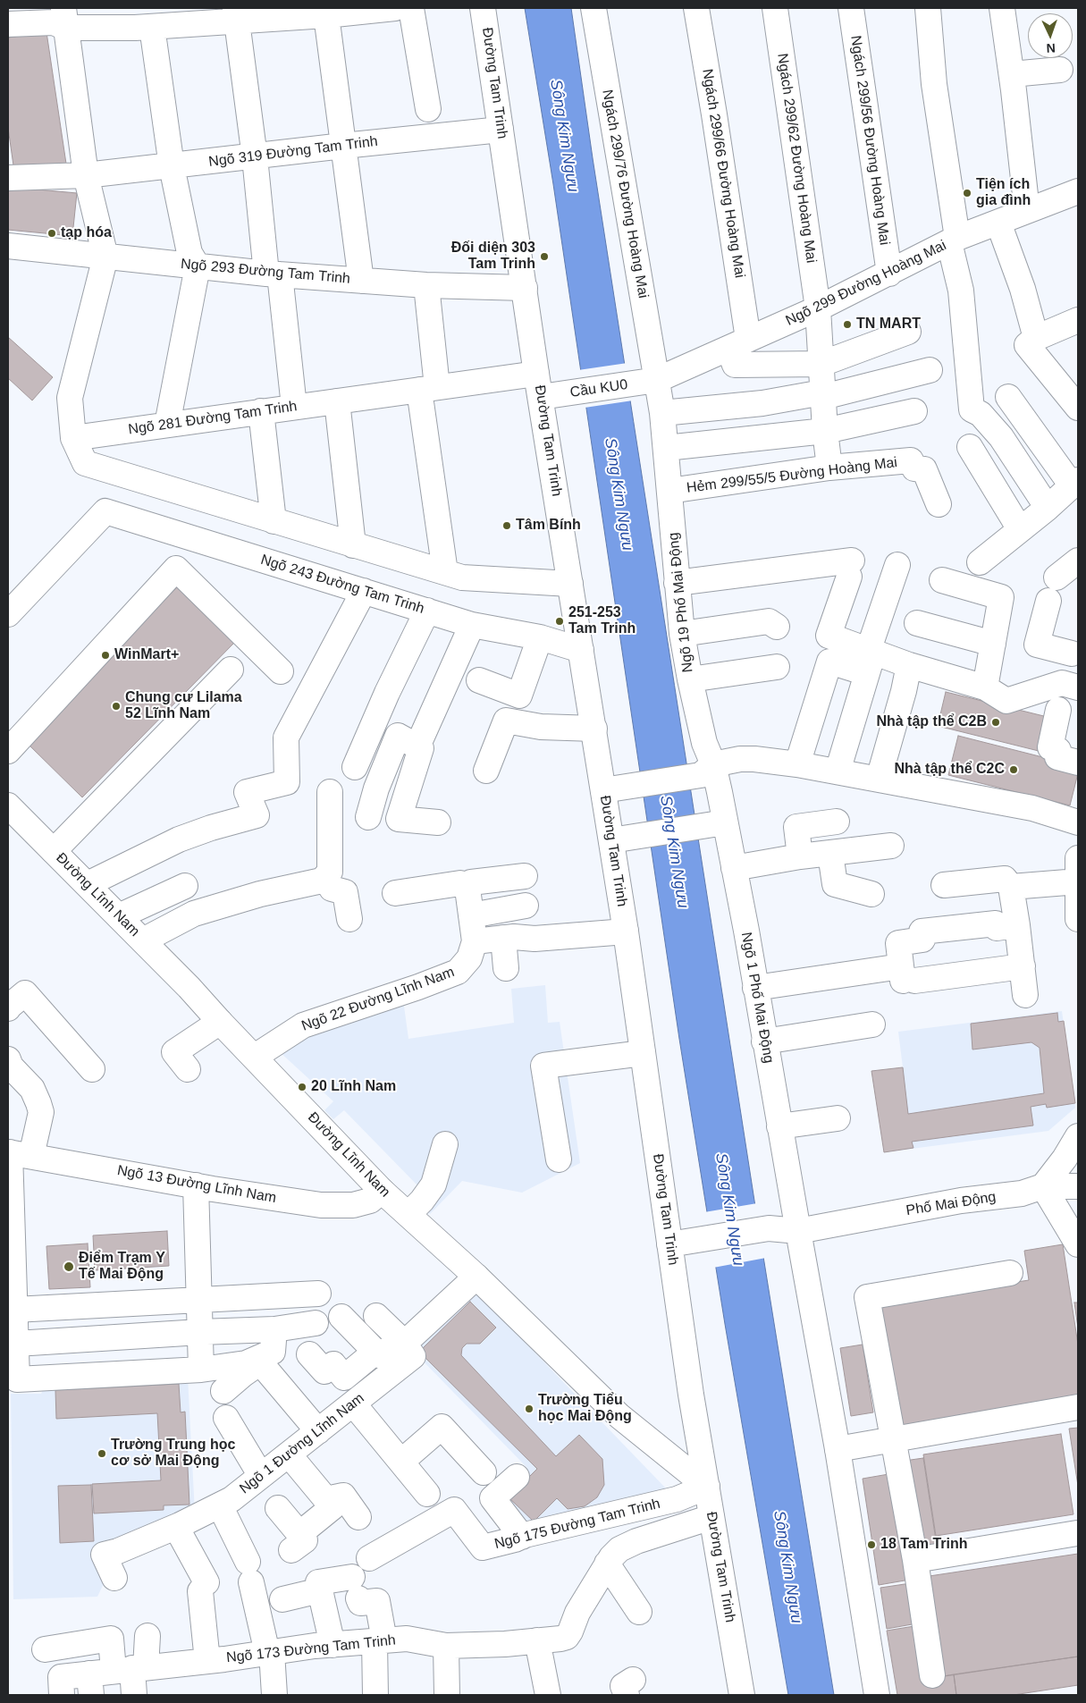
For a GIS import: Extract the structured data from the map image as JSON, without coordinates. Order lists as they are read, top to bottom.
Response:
{
  "streets": {
    "street": [
      "Đường Tam Trinh",
      "Ngách 299/56 Đường Hoàng Mai",
      "Ngõ 319 Đường Tam Trinh",
      "Ngách 299/62 Đường Hoàng Mai",
      "Ngách 299/66 Đường Hoàng Mai",
      "Ngách 299/76 Đường Hoàng Mai",
      "Ngõ 293 Đường Tam Trinh",
      "Ngõ 299 Đường Hoàng Mai",
      "Cầu KU0",
      "Ngõ 281 Đường Tam Trinh",
      "Hẻm 299/55/5 Đường Hoàng Mai",
      "Ngõ 243 Đường Tam Trinh",
      "Ngõ 19 Phố Mai Động",
      "Đường Lĩnh Nam",
      "Ngõ 1 Phố Mai Động",
      "Ngõ 22 Đường Lĩnh Nam",
      "Ngõ 13 Đường Lĩnh Nam",
      "Phố Mai Động",
      "Ngõ 1 Đường Lĩnh Nam",
      "Ngõ 175 Đường Tam Trinh",
      "Ngõ 173 Đường Tam Trinh"
    ]
  },
  "crossings": [
    ["Đường Tam Trinh", "Ngõ 319 Đường Tam Trinh"],
    ["Đường Tam Trinh", "Ngõ 293 Đường Tam Trinh"],
    ["Đường Tam Trinh", "Cầu KU0"],
    ["Đường Tam Trinh", "Ngõ 281 Đường Tam Trinh"],
    ["Đường Tam Trinh", "Ngõ 243 Đường Tam Trinh"],
    ["Đường Tam Trinh", "Đường Lĩnh Nam"],
    ["Đường Tam Trinh", "Phố Mai Động"],
    ["Đường Tam Trinh", "Ngõ 175 Đường Tam Trinh"],
    ["Đường Tam Trinh", "Ngõ 173 Đường Tam Trinh"],
    ["Ngách 299/56 Đường Hoàng Mai", "Ngõ 299 Đường Hoàng Mai"],
    ["Ngách 299/62 Đường Hoàng Mai", "Ngõ 299 Đường Hoàng Mai"],
    ["Ngách 299/62 Đường Hoàng Mai", "Hẻm 299/55/5 Đường Hoàng Mai"],
    ["Ngách 299/66 Đường Hoàng Mai", "Ngõ 299 Đường Hoàng Mai"],
    ["Ngách 299/76 Đường Hoàng Mai", "Ngõ 299 Đường Hoàng Mai"],
    ["Ngách 299/76 Đường Hoàng Mai", "Cầu KU0"],
    ["Ngách 299/76 Đường Hoàng Mai", "Ngõ 19 Phố Mai Động"],
    ["Ngõ 299 Đường Hoàng Mai", "Cầu KU0"],
    ["Hẻm 299/55/5 Đường Hoàng Mai", "Ngõ 19 Phố Mai Động"],
    ["Ngõ 19 Phố Mai Động", "Ngõ 1 Phố Mai Động"],
    ["Đường Lĩnh Nam", "Ngõ 22 Đường Lĩnh Nam"],
    ["Đường Lĩnh Nam", "Ngõ 13 Đường Lĩnh Nam"],
    ["Đường Lĩnh Nam", "Ngõ 175 Đường Tam Trinh"],
    ["Ngõ 1 Phố Mai Động", "Phố Mai Động"]
  ],
  "water": ["Sông Kim Ngưu"],
  "places": [
    "Tiện ích gia đình",
    "tạp hóa",
    "Đối diện 303 Tam Trinh",
    "TN MART",
    "Tâm Bính",
    "251-253 Tam Trinh",
    "WinMart+",
    "Chung cư Lilama 52 Lĩnh Nam",
    "Nhà tập thể C2B",
    "Nhà tập thể C2C",
    "20 Lĩnh Nam",
    "Điểm Trạm Y Tế Mai Động",
    "Trường Tiểu học Mai Động",
    "Trường Trung học cơ sở Mai Động",
    "18 Tam Trinh"
  ],
  "north": "bottom"
}
